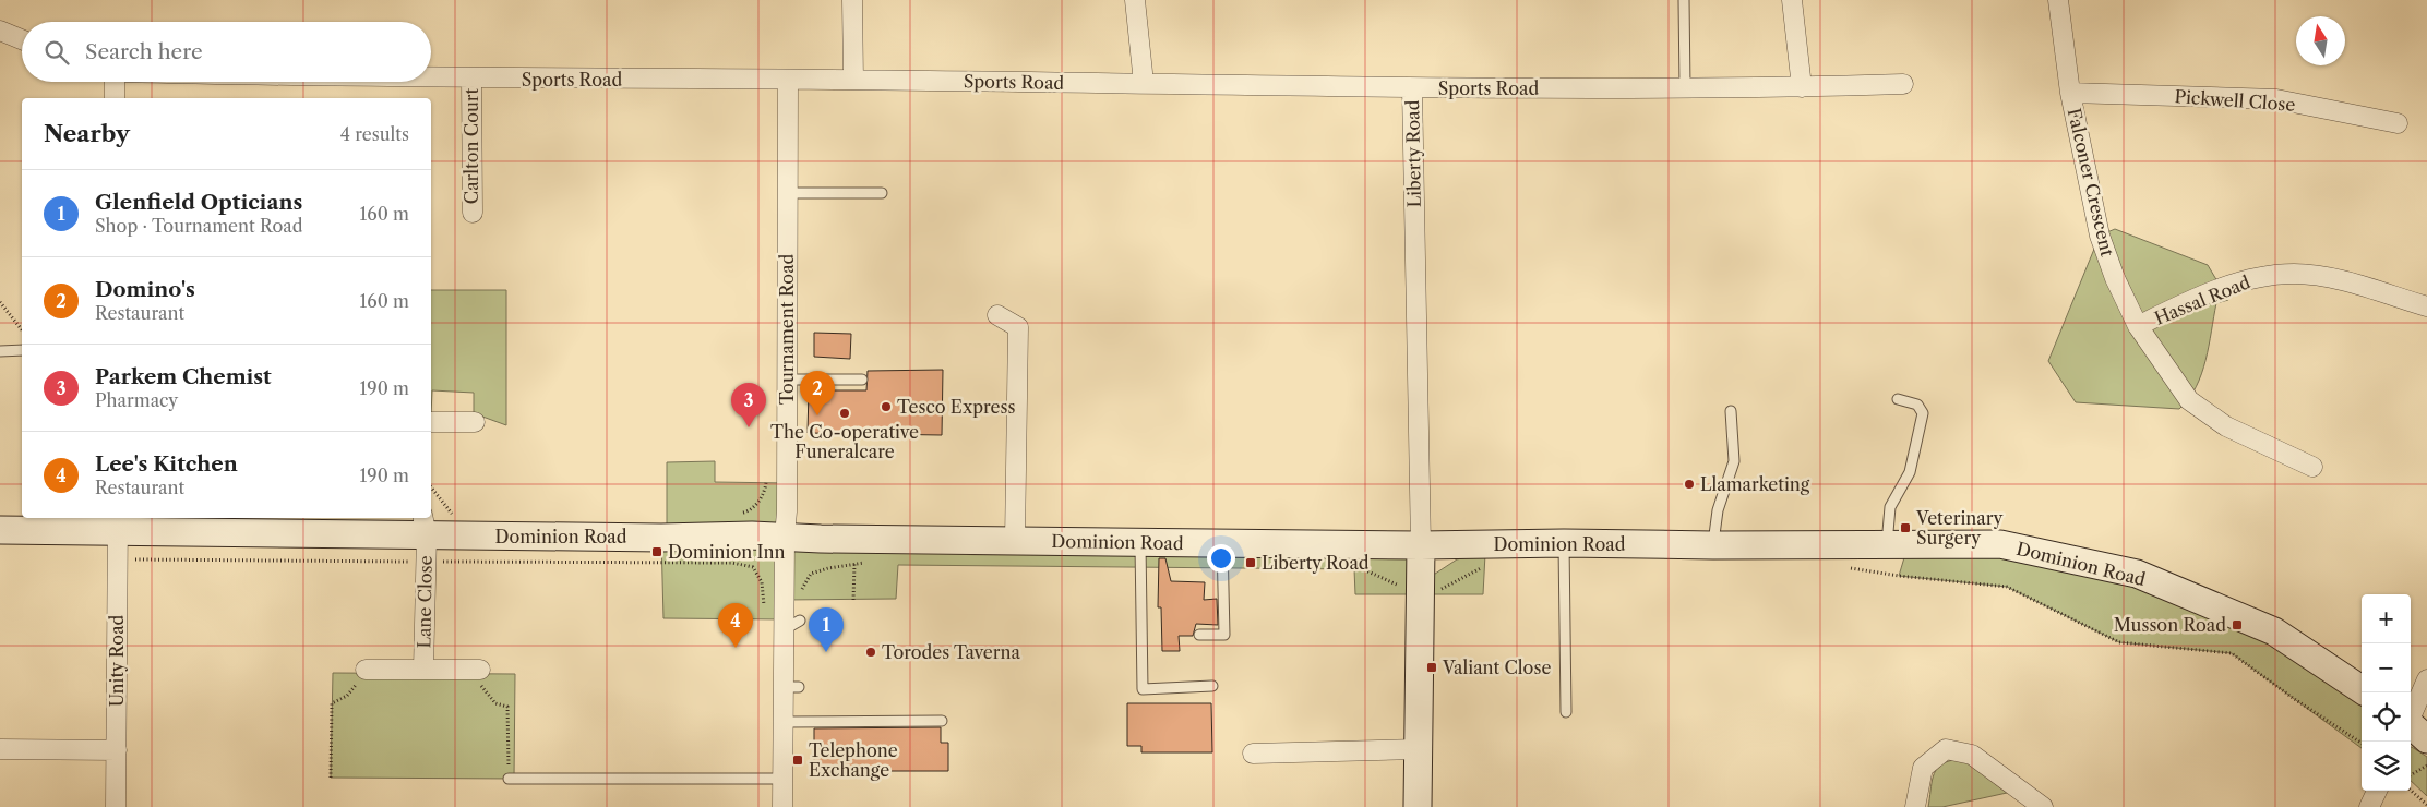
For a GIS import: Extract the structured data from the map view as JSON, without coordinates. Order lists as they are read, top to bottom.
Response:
{
  "streets": {
    "street": [
      "Sports Road",
      "Pickwell Close",
      "Carlton Court",
      "Liberty Road",
      "Falconer Crescent",
      "Hassal Road",
      "Tournament Road",
      "Dominion Road",
      "Lane Close",
      "Unity Road"
    ]
  },
  "crossings": [
    ["Sports Road", "Carlton Court"],
    ["Sports Road", "Liberty Road"],
    ["Sports Road", "Tournament Road"],
    ["Pickwell Close", "Falconer Crescent"],
    ["Liberty Road", "Dominion Road"],
    ["Falconer Crescent", "Hassal Road"],
    ["Tournament Road", "Dominion Road"],
    ["Dominion Road", "Lane Close"],
    ["Dominion Road", "Unity Road"]
  ],
  "places": {
    "other": [
      "Tesco Express",
      "The Co-operative Funeralcare",
      "Llamarketing",
      "Torodes Taverna"
    ],
    "transit": [
      "Veterinary Surgery",
      "Dominion Inn",
      "Liberty Road",
      "Musson Road",
      "Valiant Close",
      "Telephone Exchange"
    ]
  },
  "north": "top",
  "page": {
    "search": "Search here",
    "heading": ["Nearby", "4 results"],
    "list": [
      {
        "mark": "1",
        "name": "Glenfield Opticians",
        "note": "Shop · Tournament Road",
        "value": "160 m"
      },
      {
        "mark": "2",
        "name": "Domino's",
        "note": "Restaurant",
        "value": "160 m"
      },
      {
        "mark": "3",
        "name": "Parkem Chemist",
        "note": "Pharmacy",
        "value": "190 m"
      },
      {
        "mark": "4",
        "name": "Lee's Kitchen",
        "note": "Restaurant",
        "value": "190 m"
      }
    ],
    "pins": [
      "2",
      "3",
      "4",
      "1"
    ],
    "map_buttons": ["+", "−"]
  }
}
